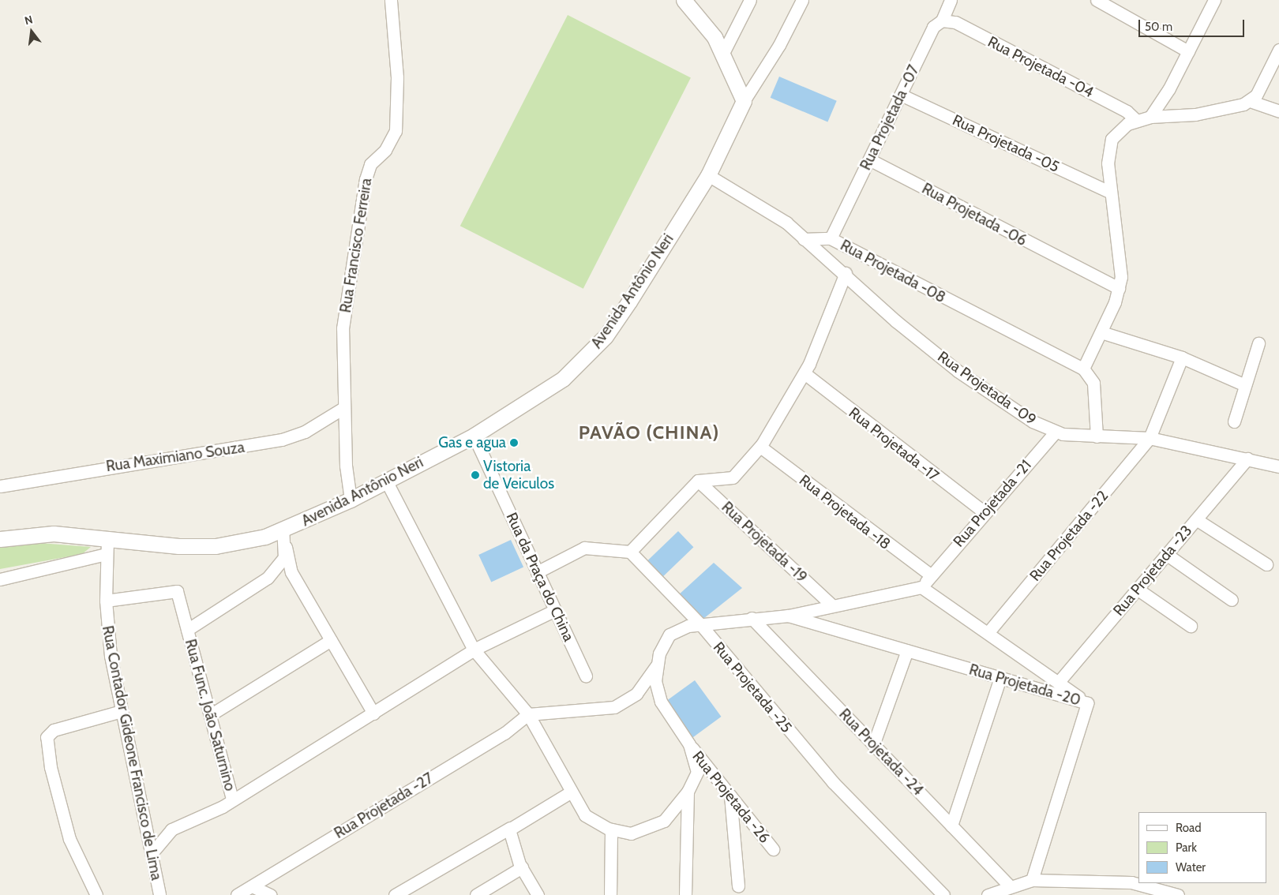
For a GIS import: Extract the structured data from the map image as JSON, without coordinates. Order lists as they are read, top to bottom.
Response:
{
  "streets": {
    "street": [
      "Rua Projetada -04",
      "Rua Projetada -07",
      "Rua Projetada -05",
      "Rua Projetada -06",
      "Rua Francisco Ferreira",
      "Rua Projetada -08",
      "Avenida Antônio Neri",
      "Rua Projetada -09",
      "Rua Projetada -17",
      "Rua Maximiano Souza",
      "Rua Projetada -21",
      "Rua Projetada -18",
      "Rua Projetada -22",
      "Rua Projetada -19",
      "Rua Projetada -23",
      "Rua da Praça do China",
      "Rua Projetada -20",
      "Rua Projetada -25",
      "Rua Func. João Saturnino",
      "Rua Projetada -24",
      "Rua Contador Gideone Francisco de Lima",
      "Rua Projetada -26",
      "Rua Projetada -27"
    ]
  },
  "crossings": [
    ["Rua Projetada -04", "Rua Projetada -07"],
    ["Rua Projetada -07", "Rua Projetada -05"],
    ["Rua Projetada -07", "Rua Projetada -06"],
    ["Rua Projetada -07", "Rua Projetada -08"],
    ["Rua Francisco Ferreira", "Avenida Antônio Neri"],
    ["Rua Francisco Ferreira", "Rua Maximiano Souza"],
    ["Rua Projetada -08", "Rua Projetada -09"],
    ["Avenida Antônio Neri", "Rua da Praça do China"],
    ["Avenida Antônio Neri", "Rua Contador Gideone Francisco de Lima"],
    ["Rua Projetada -09", "Rua Projetada -21"],
    ["Rua Projetada -09", "Rua Projetada -22"],
    ["Rua Projetada -09", "Rua Projetada -23"],
    ["Rua Projetada -17", "Rua Projetada -21"],
    ["Rua Projetada -21", "Rua Projetada -18"],
    ["Rua Projetada -21", "Rua Projetada -20"],
    ["Rua Projetada -22", "Rua Projetada -20"],
    ["Rua Projetada -23", "Rua Projetada -20"],
    ["Rua Projetada -20", "Rua Projetada -25"],
    ["Rua Projetada -20", "Rua Projetada -24"],
    ["Rua Projetada -20", "Rua Projetada -26"],
    ["Rua Func. João Saturnino", "Rua Contador Gideone Francisco de Lima"]
  ],
  "districts": ["PAVÃO (CHINA)"],
  "places": ["Gas e agua", "Vistoria de Veiculos"],
  "legend": ["Road", "Park", "Water"],
  "scale_bar": "50 m",
  "north": "top"
}
